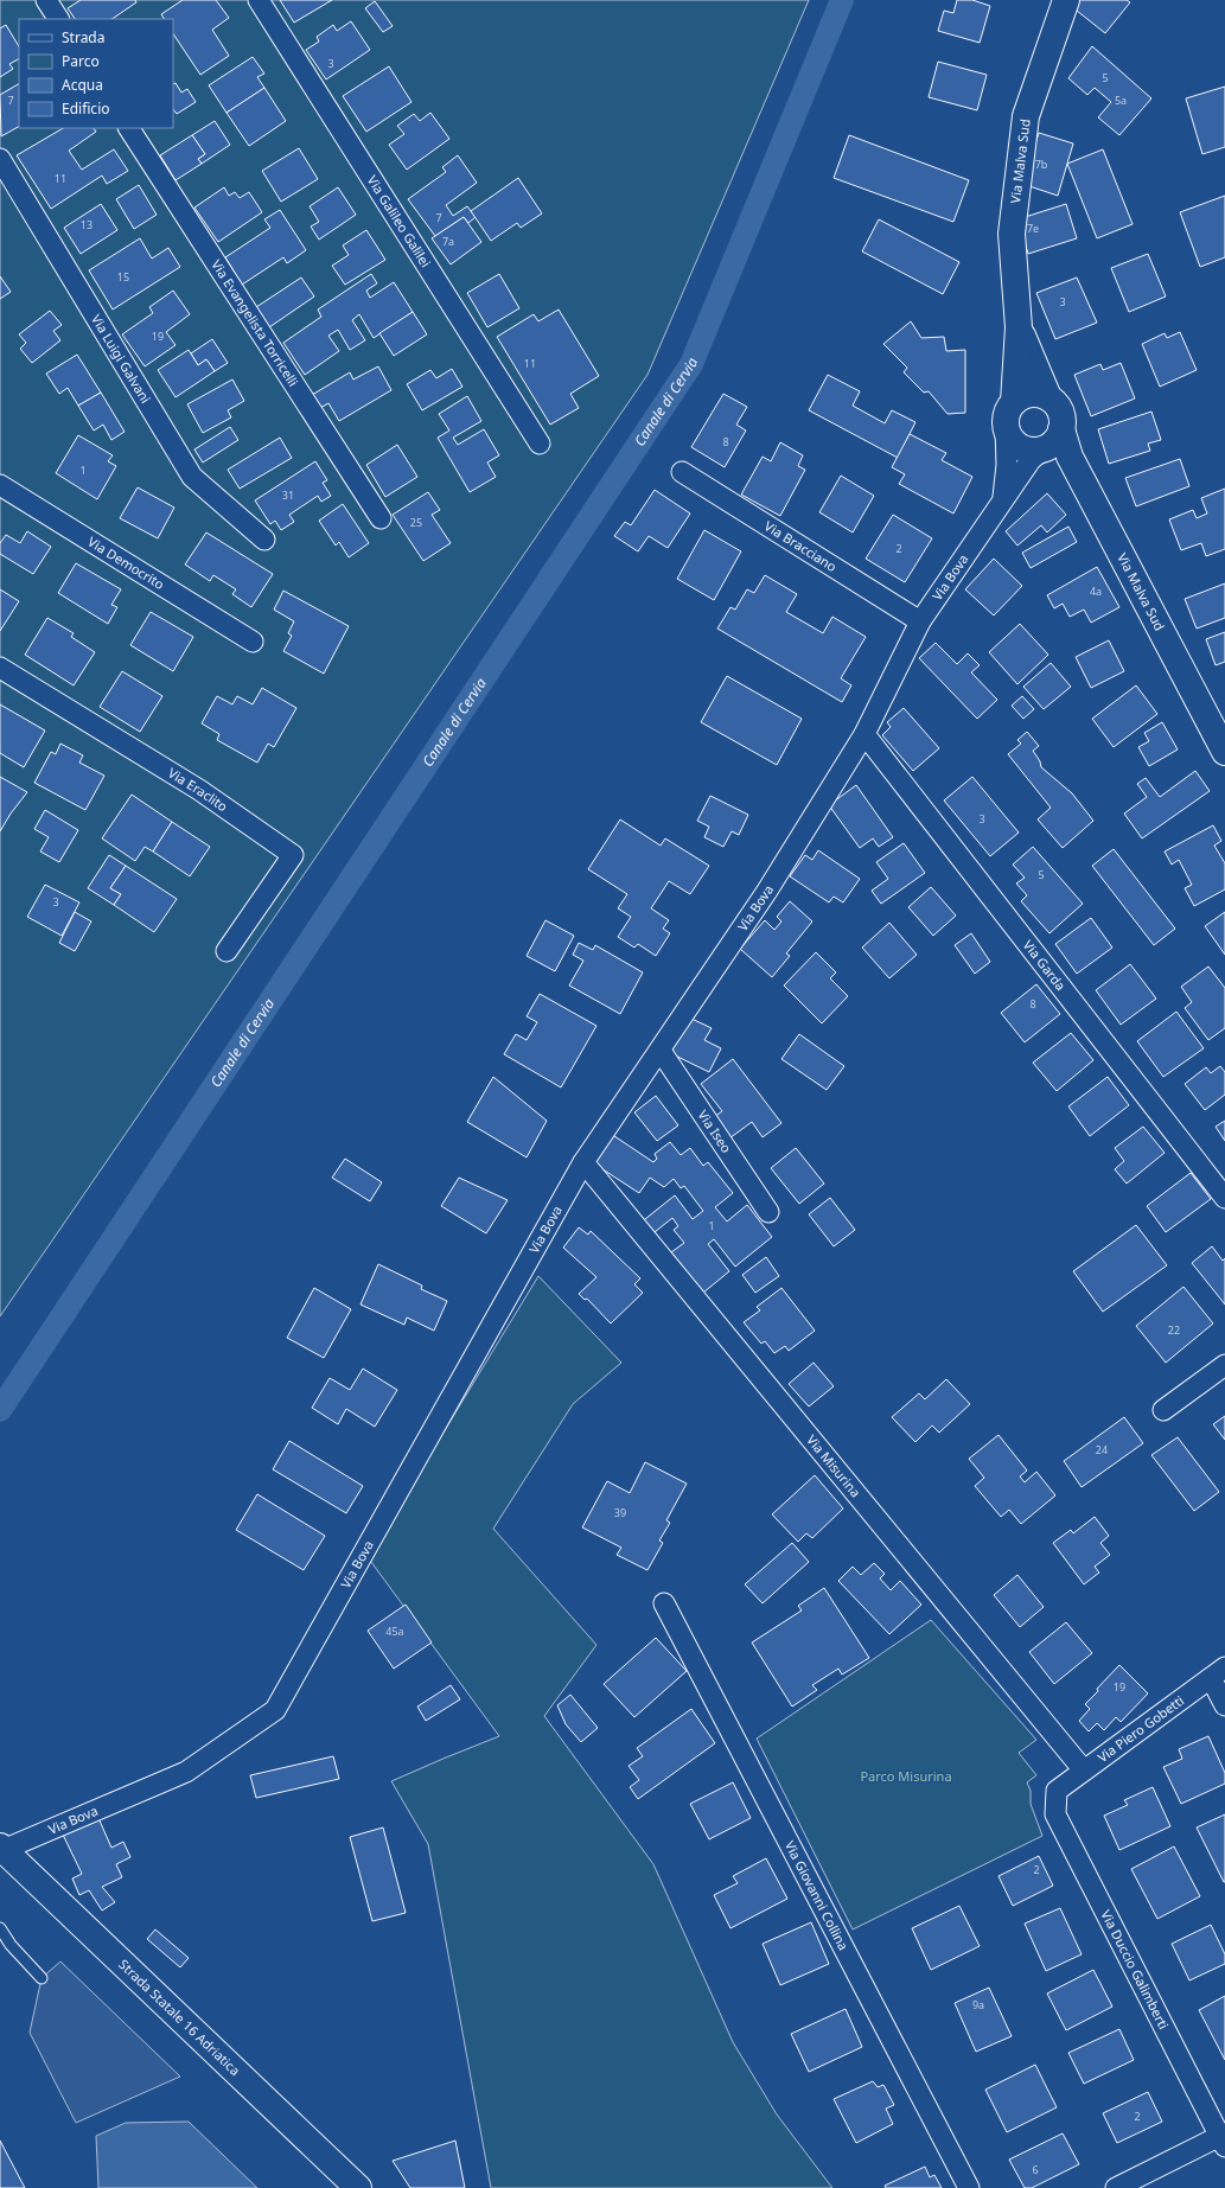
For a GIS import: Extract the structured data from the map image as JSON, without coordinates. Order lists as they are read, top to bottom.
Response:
{
  "streets": {
    "street": [
      "Via Malva Sud",
      "Via Galileo Galilei",
      "Via Evangelista Torricelli",
      "Via Luigi Galvani",
      "Via Bracciano",
      "Via Democrito",
      "Via Bova",
      "Via Eraclito",
      "Via Garda",
      "Via Iseo",
      "Via Misurina",
      "Via Piero Gobetti",
      "Via Giovanni Collina",
      "Via Duccio Galimberti",
      "Strada Statale 16 Adriatica"
    ]
  },
  "crossings": [
    ["Via Malva Sud", "Via Bova"],
    ["Via Bracciano", "Via Bova"],
    ["Via Bova", "Via Garda"],
    ["Via Bova", "Via Iseo"],
    ["Via Bova", "Via Misurina"],
    ["Via Bova", "Strada Statale 16 Adriatica"],
    ["Via Misurina", "Via Piero Gobetti"],
    ["Via Piero Gobetti", "Via Duccio Galimberti"]
  ],
  "water": ["Canale di Cervia"],
  "parks": ["Parco Misurina"],
  "house_numbers": [
    "3",
    "5",
    "7",
    "5a",
    "7b",
    "11",
    "7",
    "13",
    "7e",
    "7a",
    "15",
    "3",
    "19",
    "11",
    "8",
    "1",
    "31",
    "25",
    "2",
    "4a",
    "3",
    "5",
    "3",
    "8",
    "1",
    "22",
    "24",
    "39",
    "45a",
    "19",
    "2",
    "9a",
    "2",
    "6"
  ],
  "legend": [
    "Strada",
    "Parco",
    "Acqua",
    "Edificio"
  ]
}
